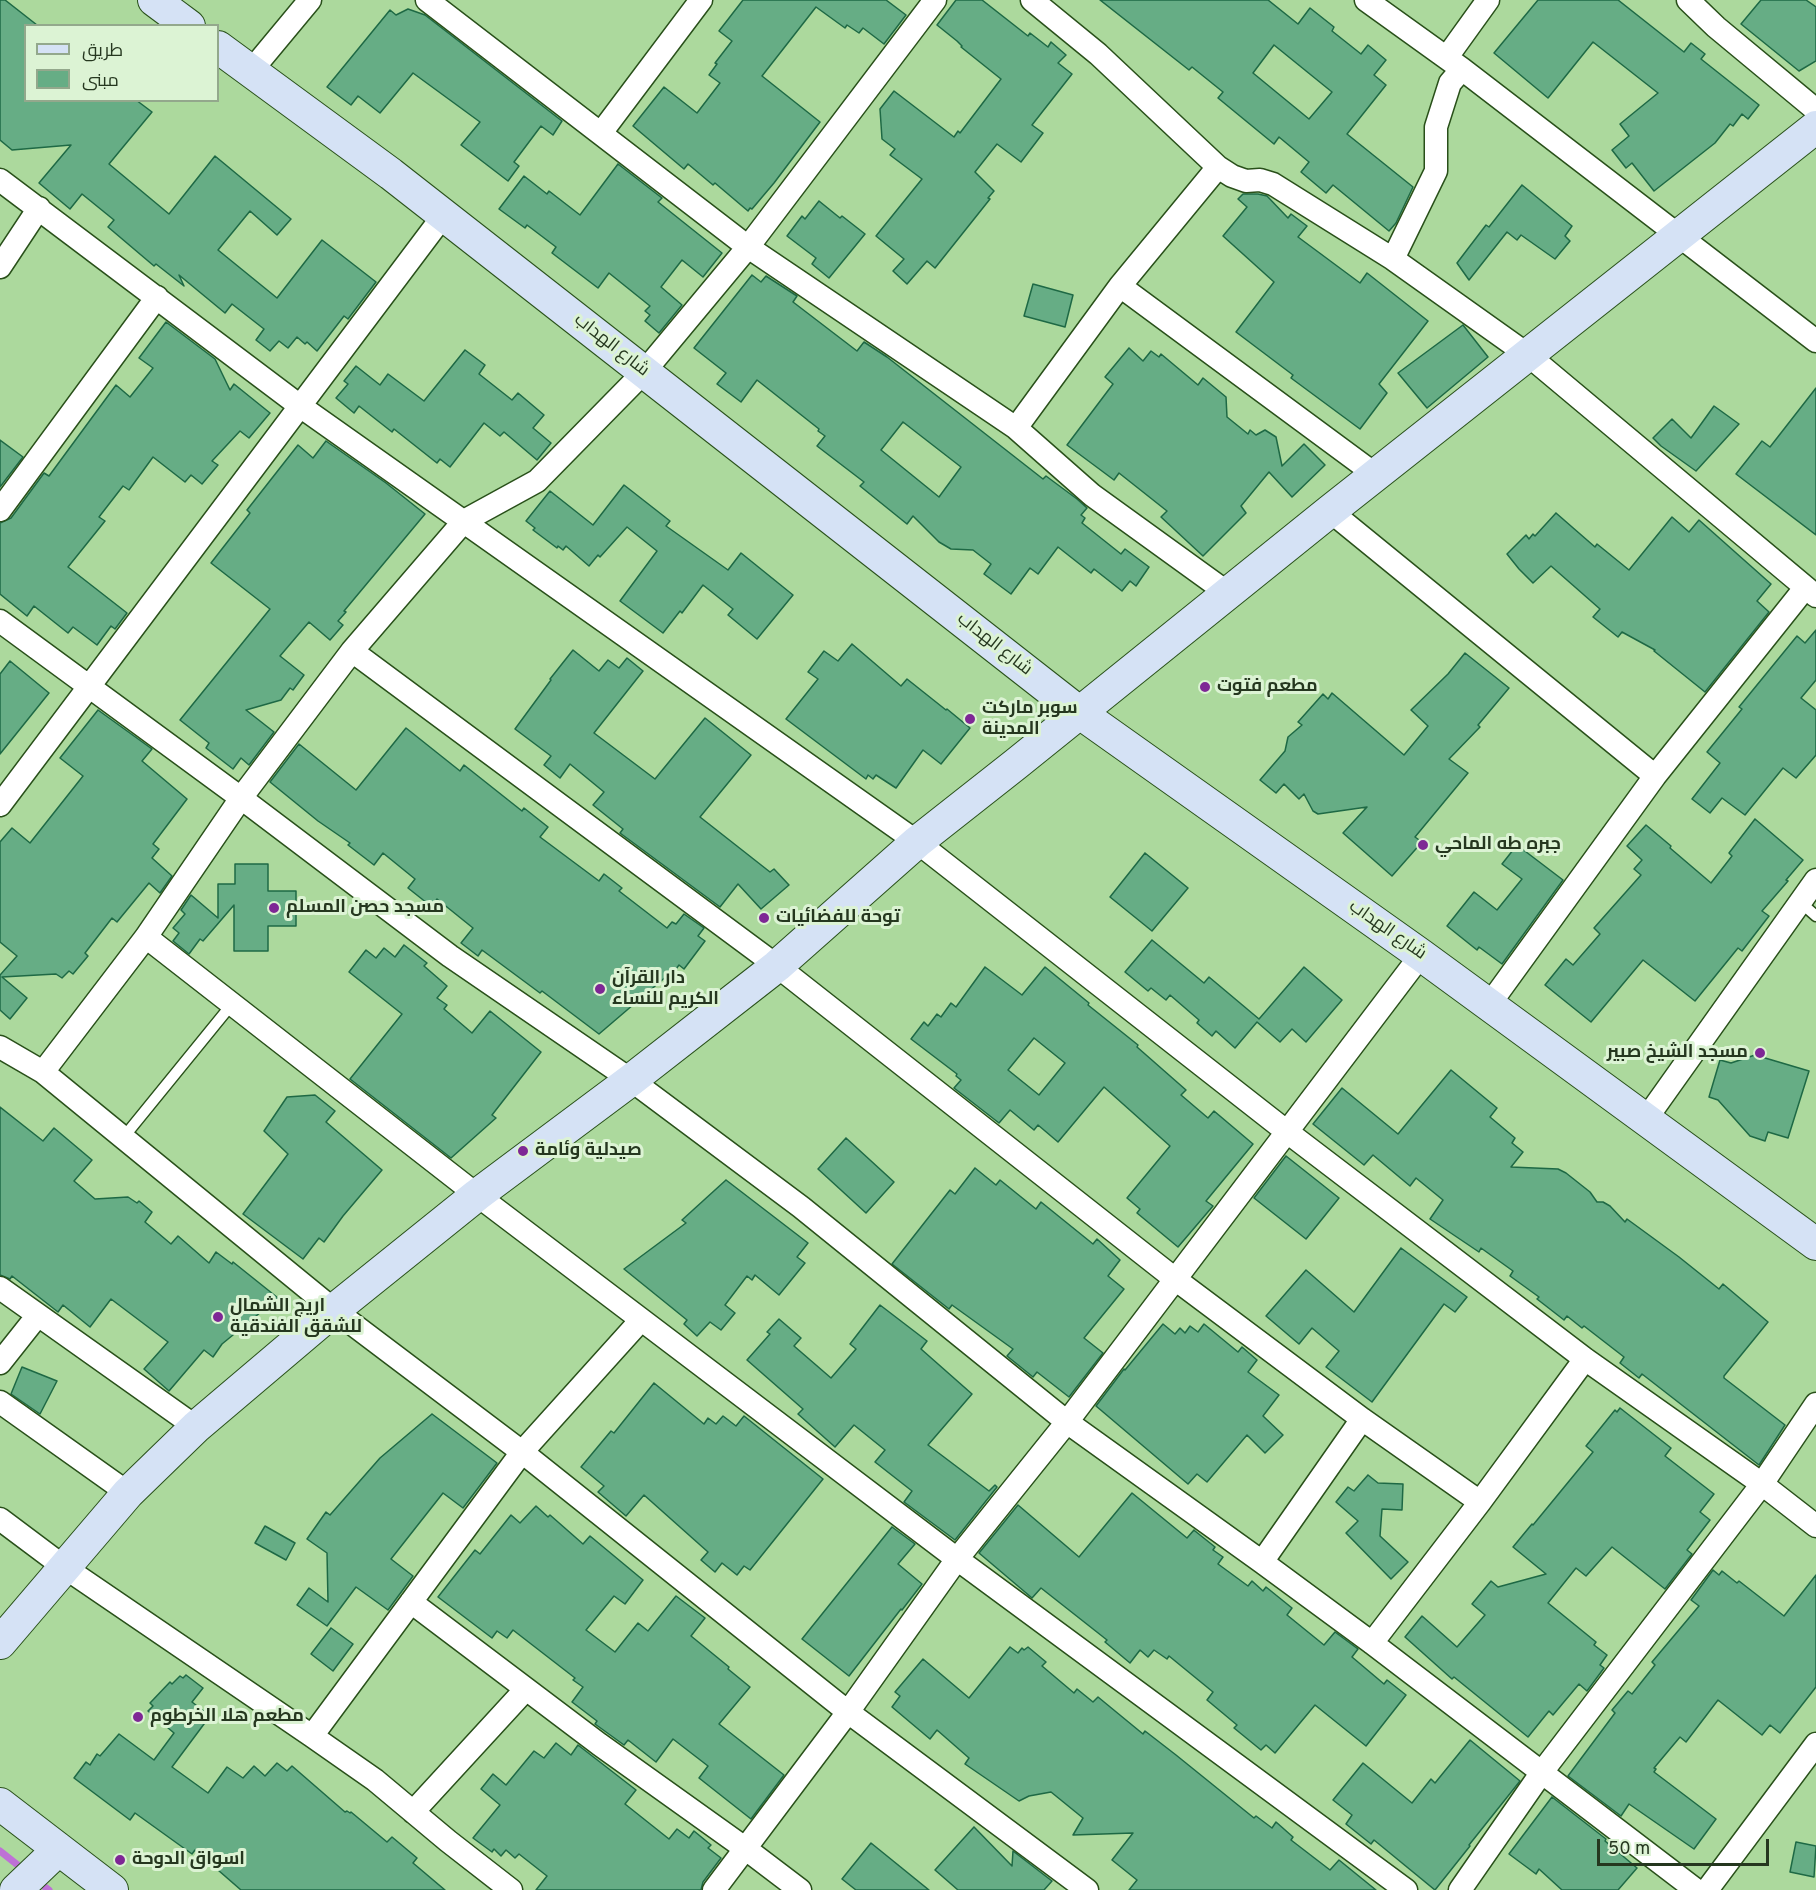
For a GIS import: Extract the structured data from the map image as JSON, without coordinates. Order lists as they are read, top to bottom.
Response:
{
  "streets": {
    "street": ["شارع الهداب"]
  },
  "places": [
    "مطعم فتوت",
    "سوبر ماركت المدينة",
    "جبره طه الماحي",
    "مسجد حصن المسلم",
    "توحة للفضائيات",
    "دار القرآن الكريم للنساء",
    "مسجد الشيخ صبير",
    "صيدلية وئامة",
    "اريج الشمال للشقق الفندقية",
    "مطعم هلا الخرطوم",
    "اسواق الدوحة"
  ],
  "legend": ["طريق", "مبنى"],
  "scale_bar": "50 m"
}
